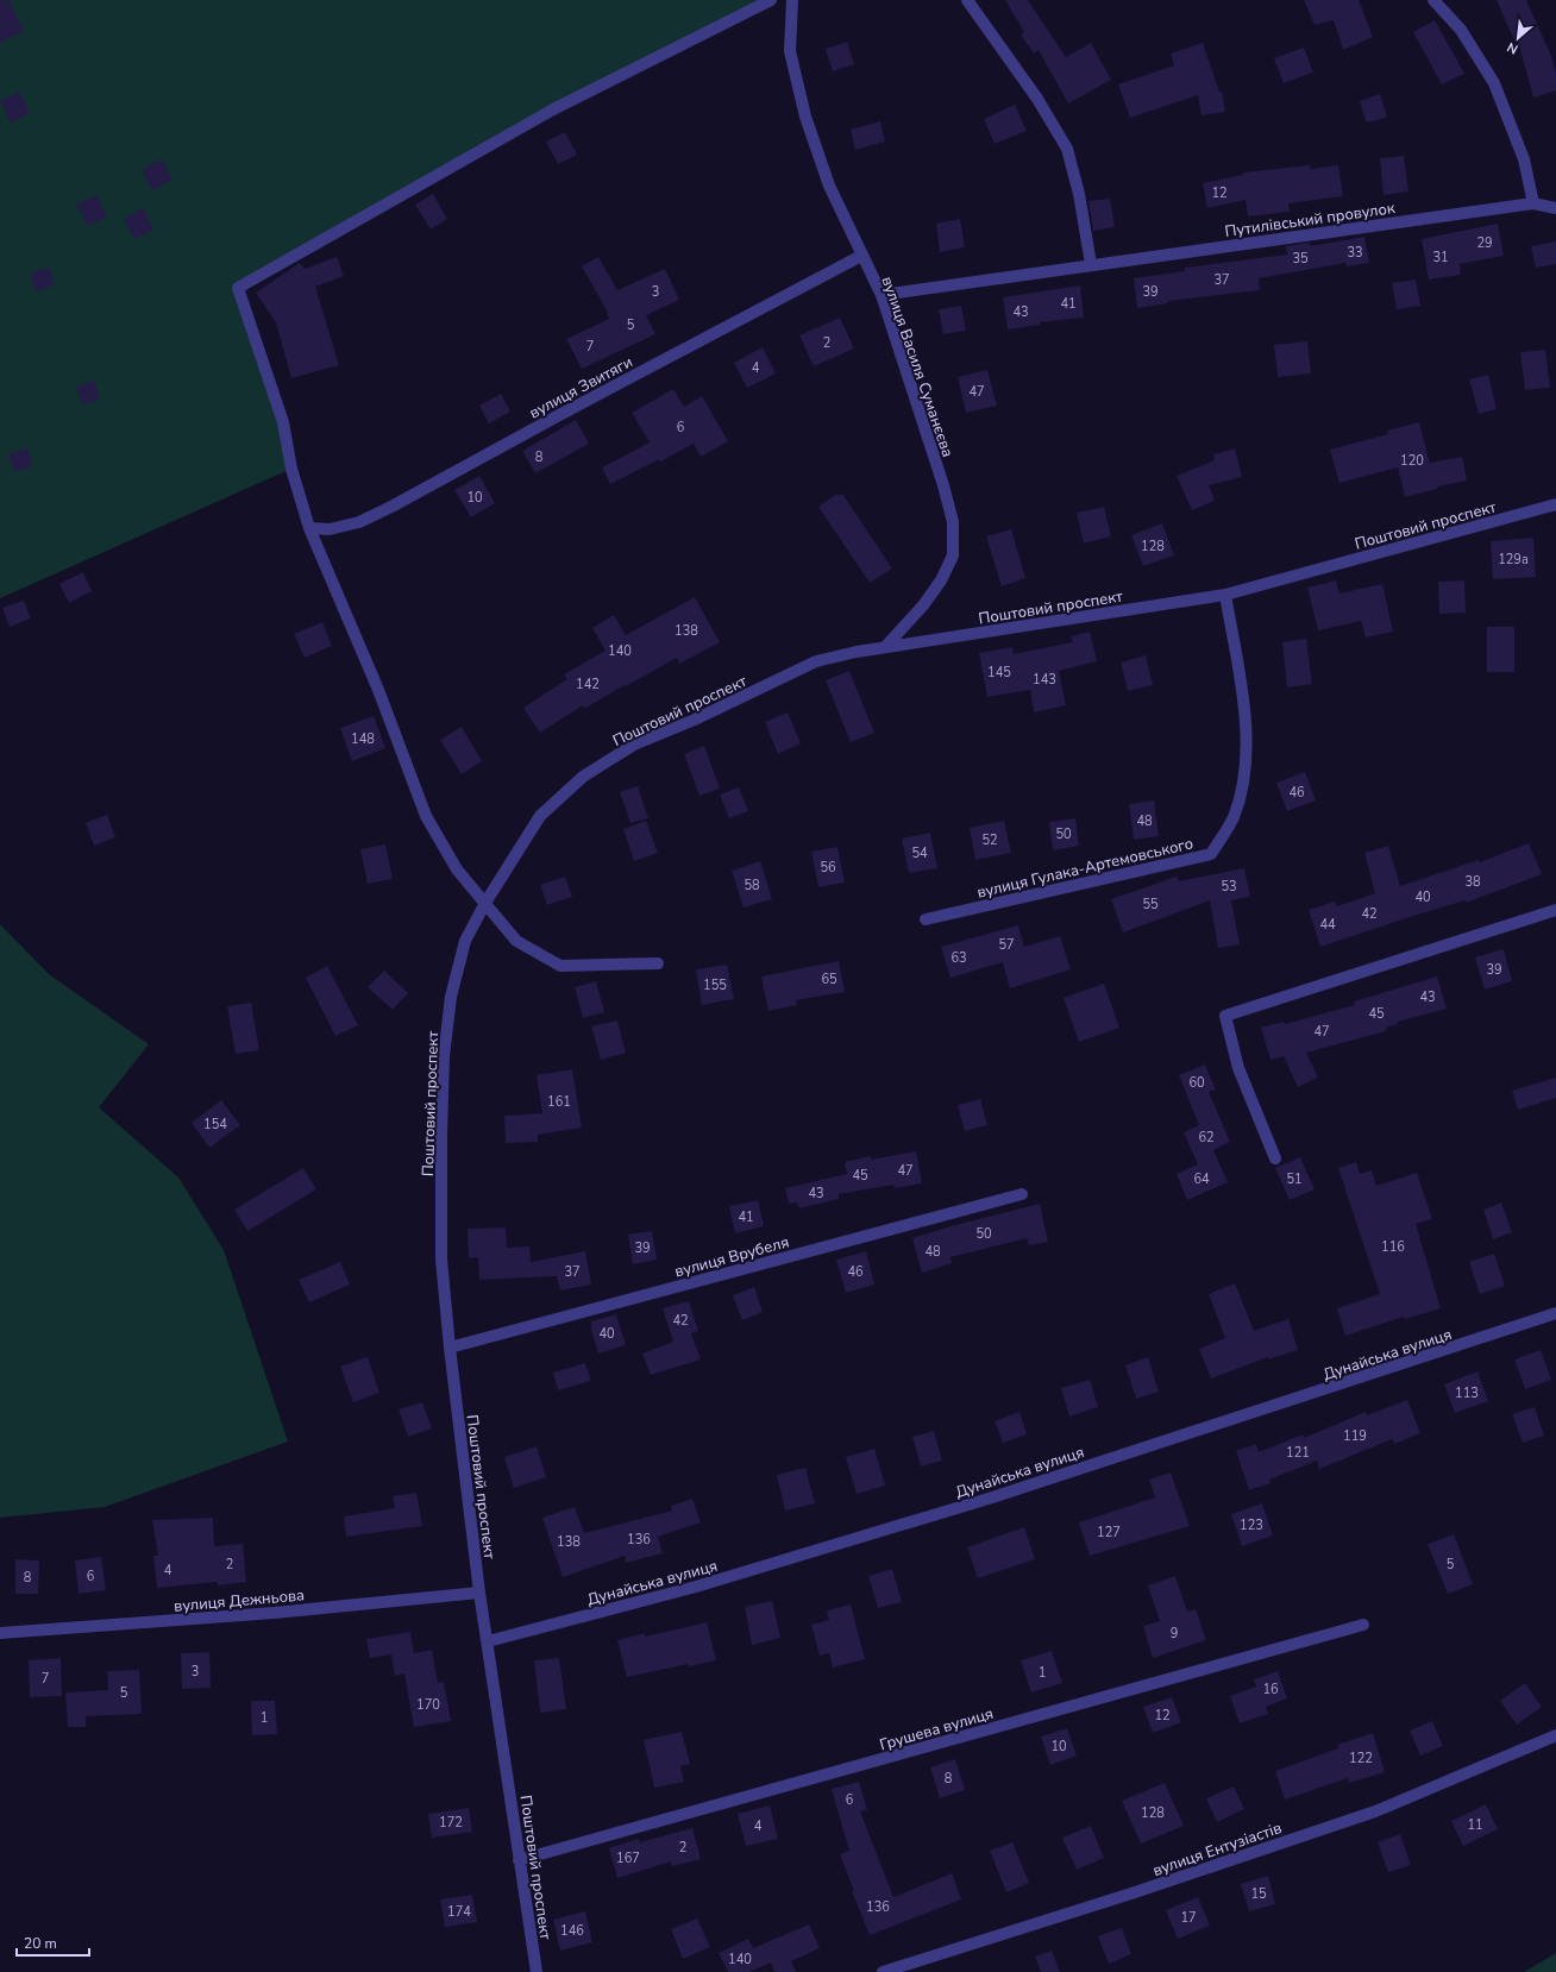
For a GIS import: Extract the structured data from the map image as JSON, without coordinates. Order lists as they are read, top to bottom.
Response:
{
  "streets": {
    "street": [
      "Путилівський провулок",
      "вулиця Василя Суманєєва",
      "вулиця Звитяги",
      "Поштовий проспект",
      "вулиця Гулака-Артемовського",
      "вулиця Врубеля",
      "Дунайська вулиця",
      "вулиця Дежньова",
      "Грушева вулиця",
      "вулиця Ентузіастів"
    ]
  },
  "crossings": [
    ["Путилівський провулок", "вулиця Василя Суманєєва"],
    ["вулиця Василя Суманєєва", "вулиця Звитяги"],
    ["вулиця Василя Суманєєва", "Поштовий проспект"],
    ["Поштовий проспект", "вулиця Гулака-Артемовського"],
    ["Поштовий проспект", "вулиця Врубеля"],
    ["Поштовий проспект", "Дунайська вулиця"],
    ["Поштовий проспект", "вулиця Дежньова"],
    ["Поштовий проспект", "Грушева вулиця"]
  ],
  "house_numbers": [
    "12",
    "29",
    "33",
    "31",
    "35",
    "37",
    "3",
    "39",
    "41",
    "43",
    "5",
    "2",
    "7",
    "4",
    "47",
    "6",
    "8",
    "120",
    "10",
    "128",
    "129а",
    "138",
    "140",
    "145",
    "143",
    "142",
    "148",
    "46",
    "48",
    "50",
    "52",
    "54",
    "56",
    "38",
    "58",
    "53",
    "40",
    "55",
    "42",
    "44",
    "57",
    "63",
    "39",
    "65",
    "155",
    "43",
    "45",
    "47",
    "60",
    "161",
    "154",
    "62",
    "47",
    "45",
    "64",
    "51",
    "43",
    "41",
    "50",
    "116",
    "39",
    "48",
    "37",
    "46",
    "42",
    "40",
    "113",
    "119",
    "121",
    "123",
    "127",
    "136",
    "138",
    "2",
    "5",
    "4",
    "6",
    "8",
    "9",
    "3",
    "1",
    "7",
    "16",
    "5",
    "170",
    "12",
    "1",
    "10",
    "122",
    "8",
    "6",
    "128",
    "172",
    "11",
    "4",
    "2",
    "167",
    "15",
    "136",
    "174",
    "17",
    "146",
    "140"
  ],
  "scale_bar": "20 m",
  "north": "bottom left"
}
